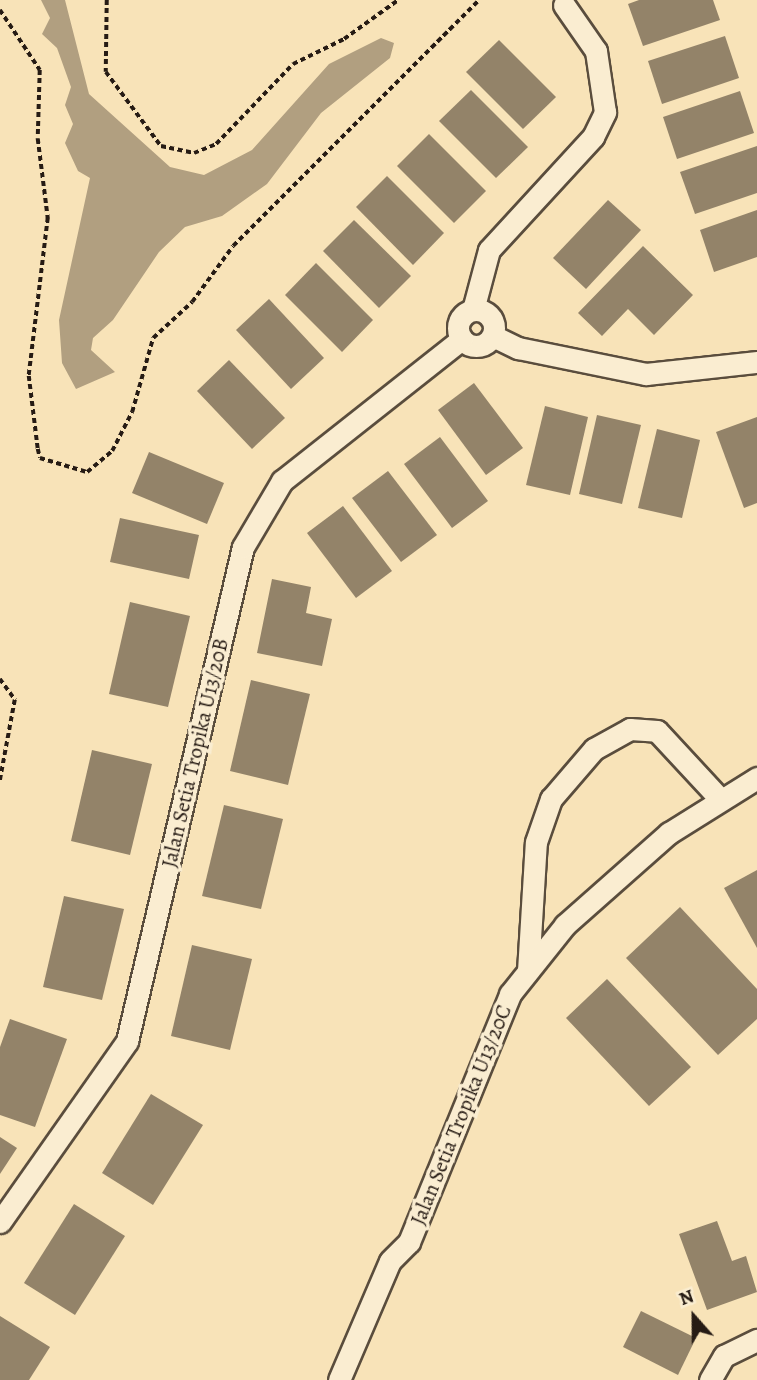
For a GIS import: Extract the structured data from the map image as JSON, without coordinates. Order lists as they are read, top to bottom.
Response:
{
  "streets": {
    "street": ["Jalan Setia Tropika U13/20B", "Jalan Setia Tropika U13/20C"]
  },
  "north": "top"
}
